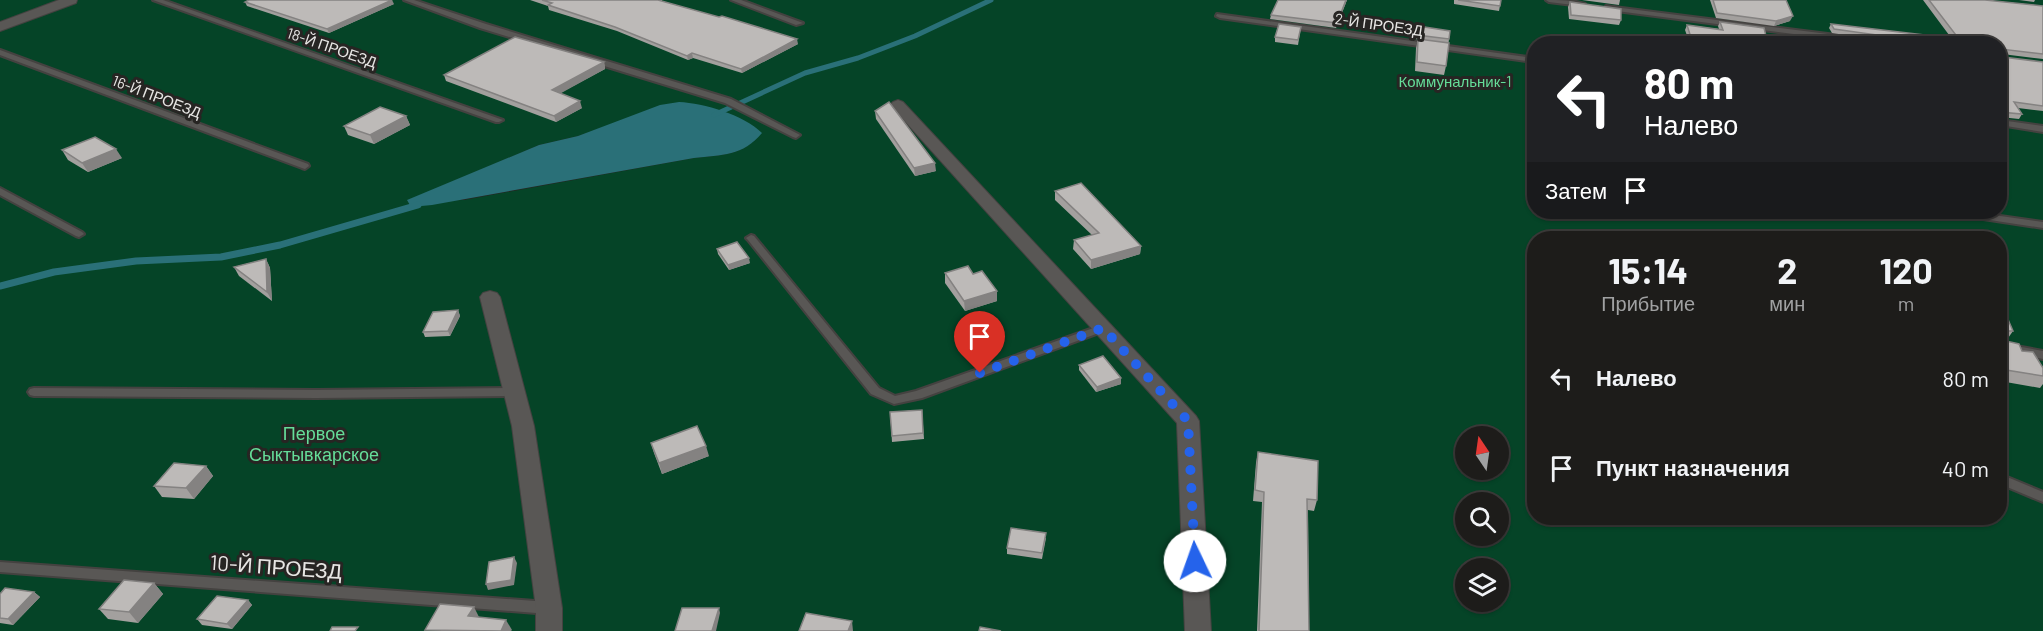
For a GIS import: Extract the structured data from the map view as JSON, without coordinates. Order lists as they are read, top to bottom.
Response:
{
  "streets": {
    "lane": [
      "2-Й ПРОЕЗД",
      "18-Й ПРОЕЗД",
      "16-Й ПРОЕЗД",
      "10-Й ПРОЕЗД"
    ]
  },
  "parks": ["Коммунальник-1", "Первое Сыктывкарское"],
  "north": "top",
  "page": {
    "turn": ["80 m", "Налево"],
    "then": "Затем",
    "eta": [
      "15:14",
      "Прибытие",
      "2",
      "мин",
      "120",
      "m"
    ],
    "list": [
      {
        "name": "Налево",
        "value": "80 m"
      },
      {
        "name": "Пункт назначения",
        "value": "40 m"
      }
    ]
  }
}
